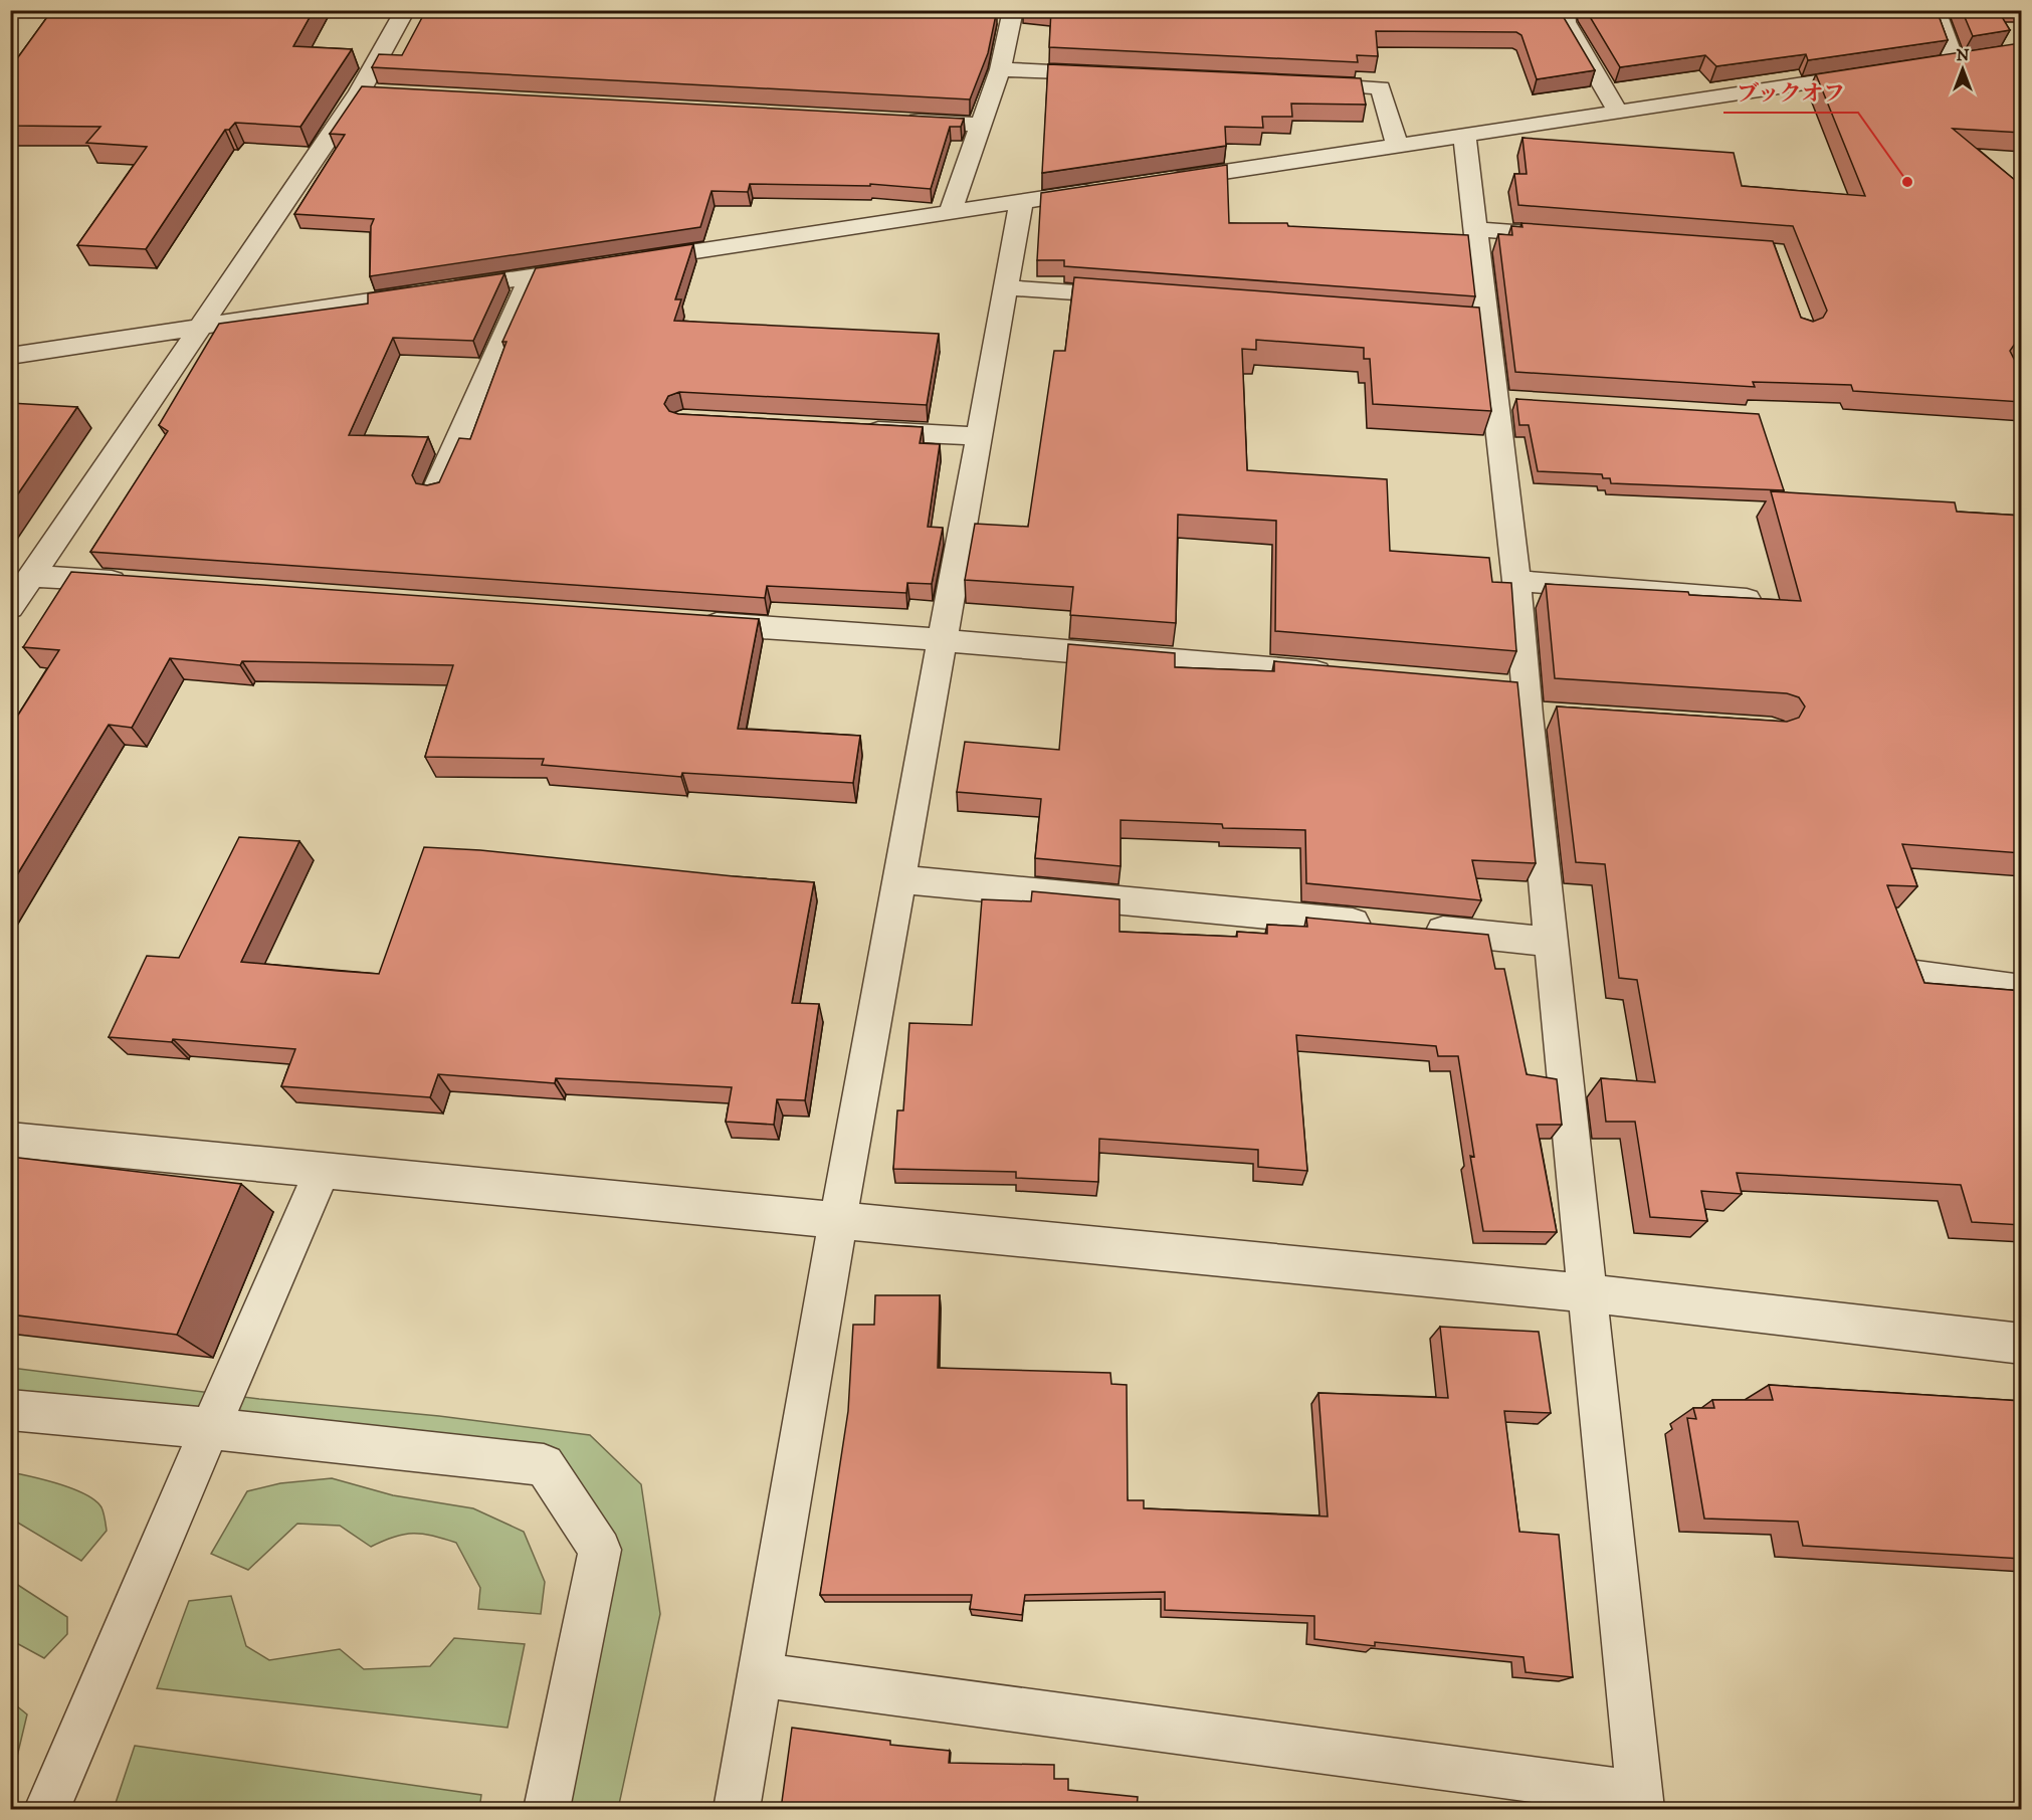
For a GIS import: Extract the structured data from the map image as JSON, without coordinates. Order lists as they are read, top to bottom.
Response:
{
  "places": ["ブックオフ"],
  "north": "top"
}
